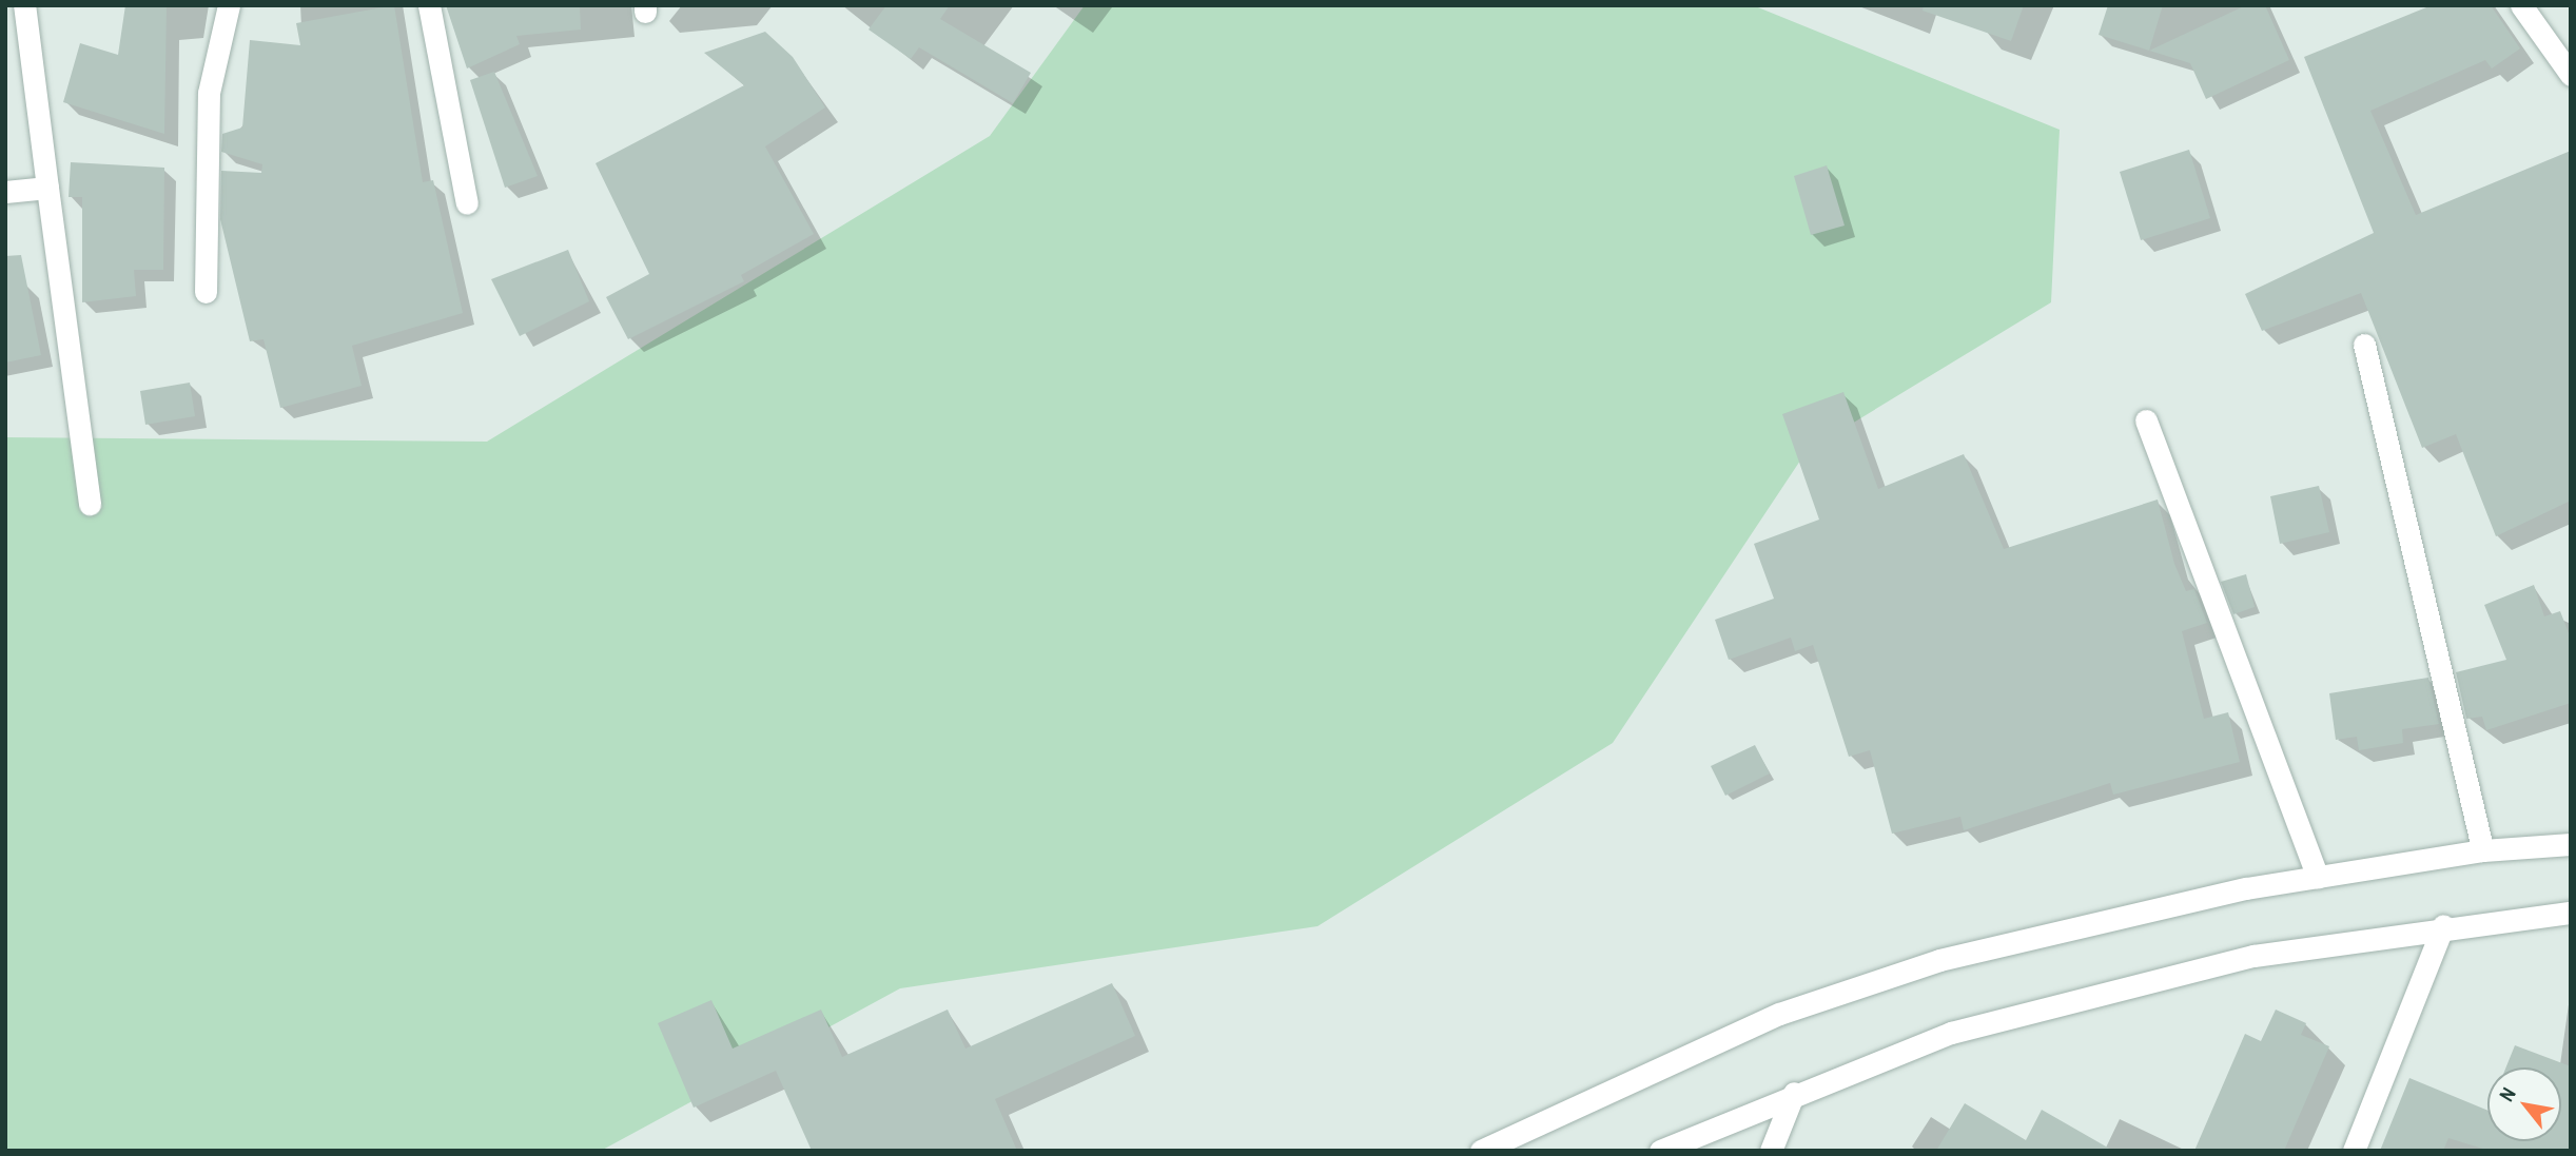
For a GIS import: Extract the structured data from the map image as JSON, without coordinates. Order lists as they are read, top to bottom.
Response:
{
  "north": "top left"
}
